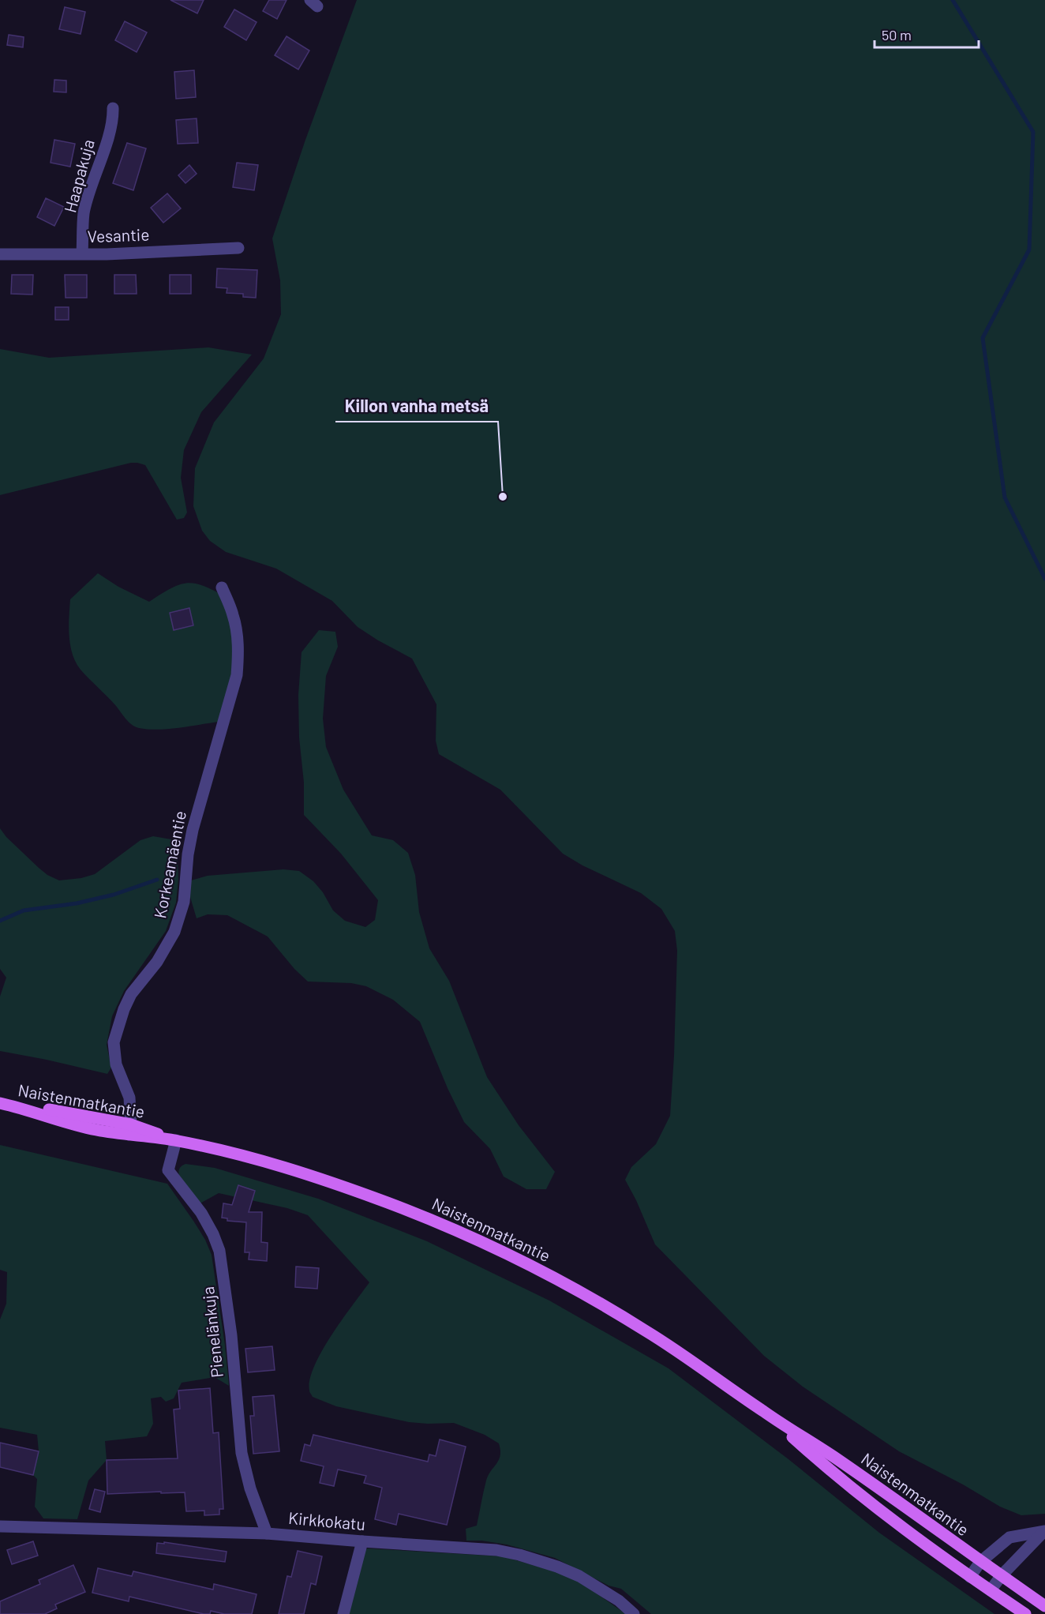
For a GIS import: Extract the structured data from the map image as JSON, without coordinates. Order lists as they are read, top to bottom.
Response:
{
  "streets": {
    "main road": ["Naistenmatkantie"],
    "street": [
      "Haapakuja",
      "Vesantie",
      "Korkeamäentie",
      "Pienelänkuja",
      "Kirkkokatu"
    ]
  },
  "crossings": [
    ["Haapakuja", "Vesantie"],
    ["Korkeamäentie", "Naistenmatkantie"],
    ["Naistenmatkantie", "Pienelänkuja"],
    ["Pienelänkuja", "Kirkkokatu"]
  ],
  "places": ["Killon vanha metsä"],
  "scale_bar": "50 m"
}
